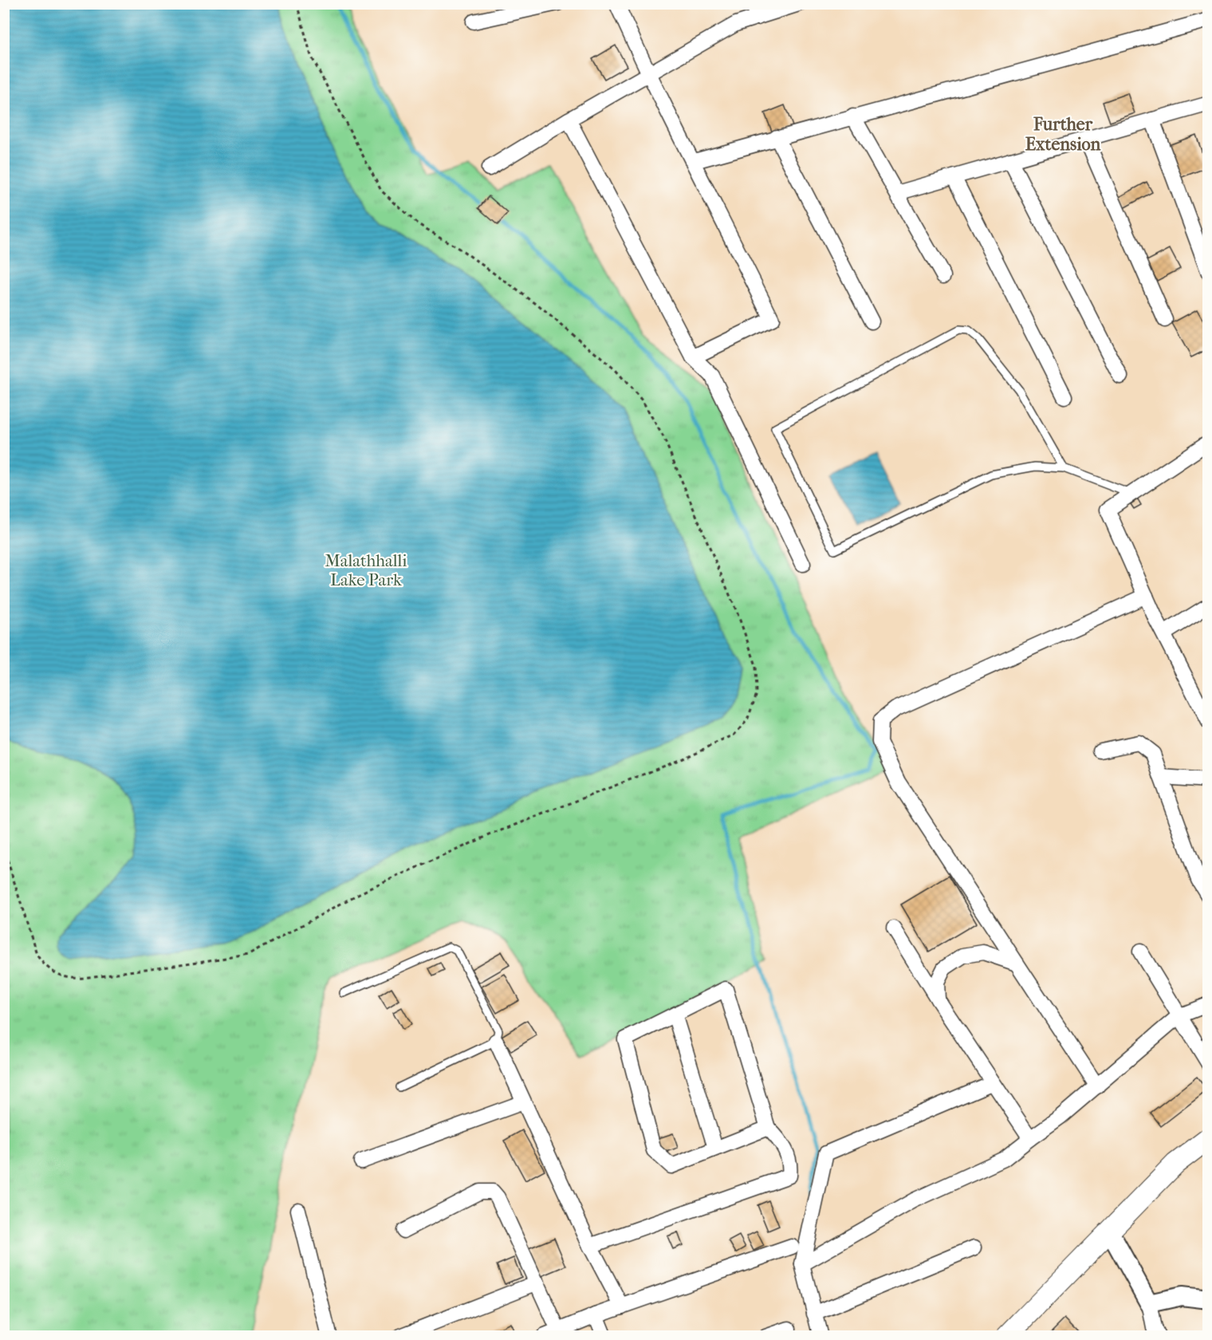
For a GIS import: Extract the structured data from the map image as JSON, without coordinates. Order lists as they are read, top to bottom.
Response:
{
  "districts": ["Further Extension"],
  "parks": ["Malathhalli Lake Park"]
}
